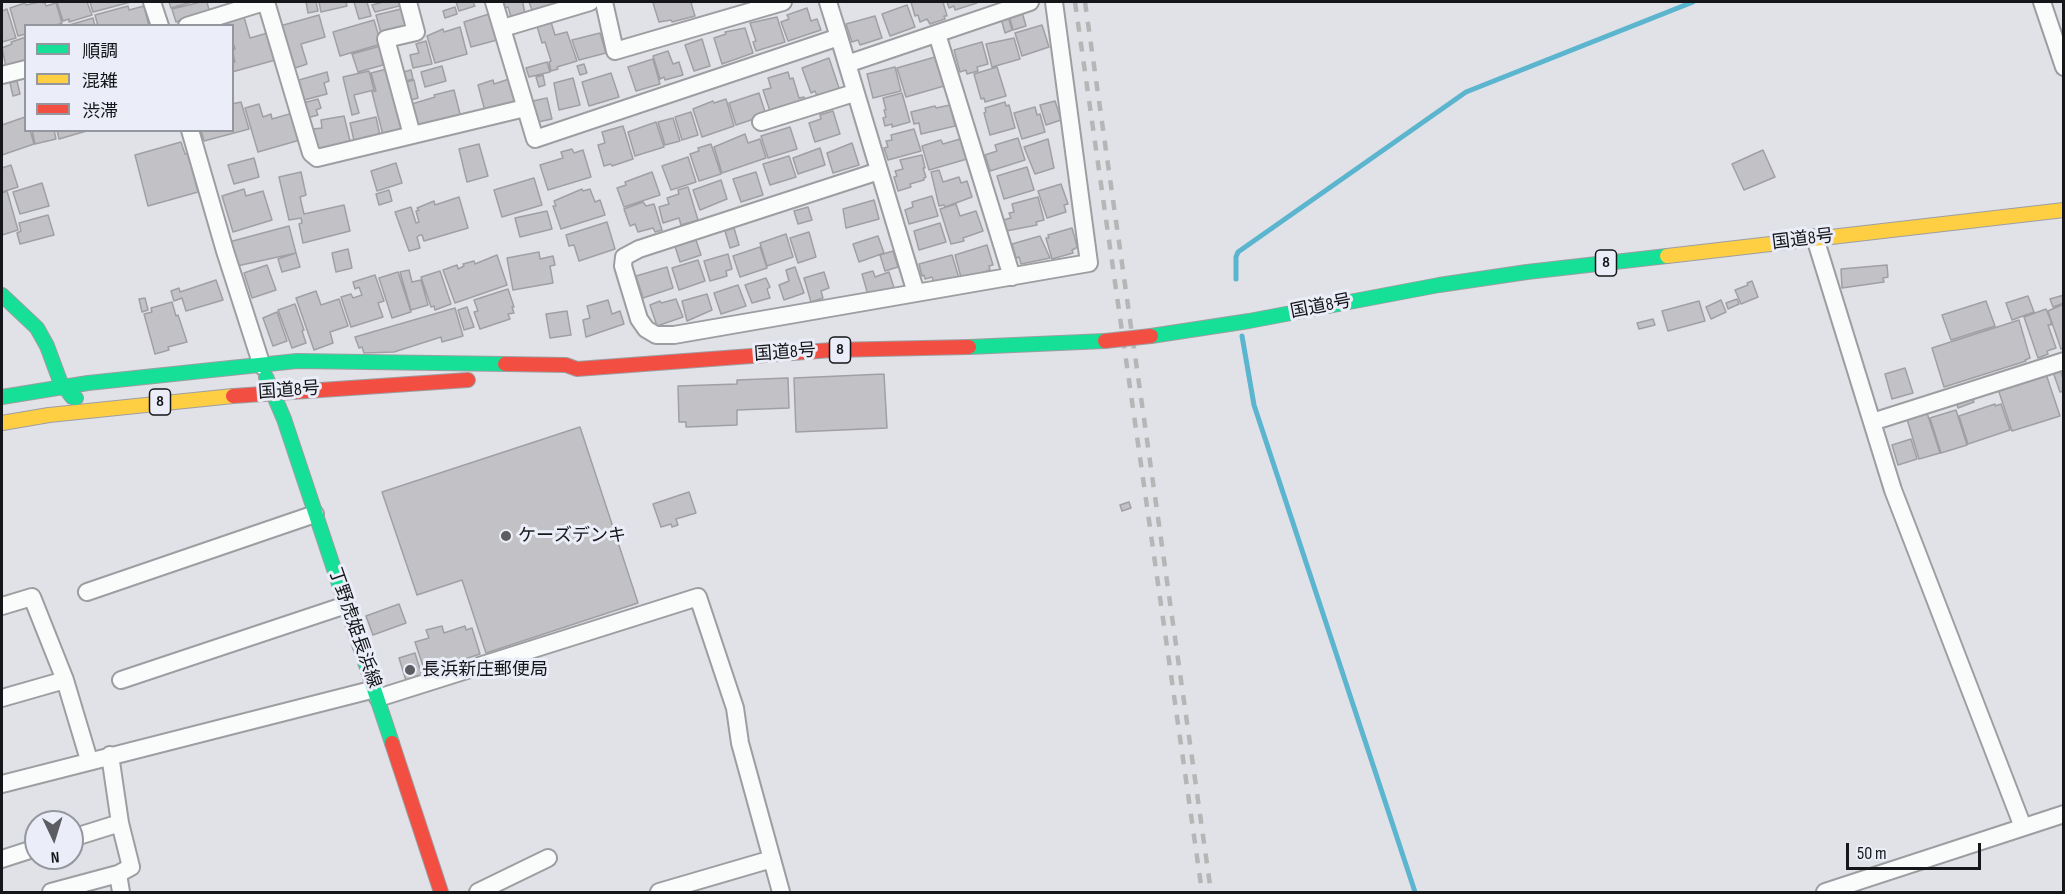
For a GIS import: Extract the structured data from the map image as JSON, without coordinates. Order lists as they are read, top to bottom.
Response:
{
  "streets": {
    "main road": ["国道8号", "8", "丁野虎姫長浜線"]
  },
  "crossings": [
    ["国道8号", "丁野虎姫長浜線"]
  ],
  "places": ["ケーズデンキ", "長浜新庄郵便局"],
  "legend": ["順調", "混雑", "渋滞"],
  "scale_bar": "50 m",
  "north": "bottom"
}
